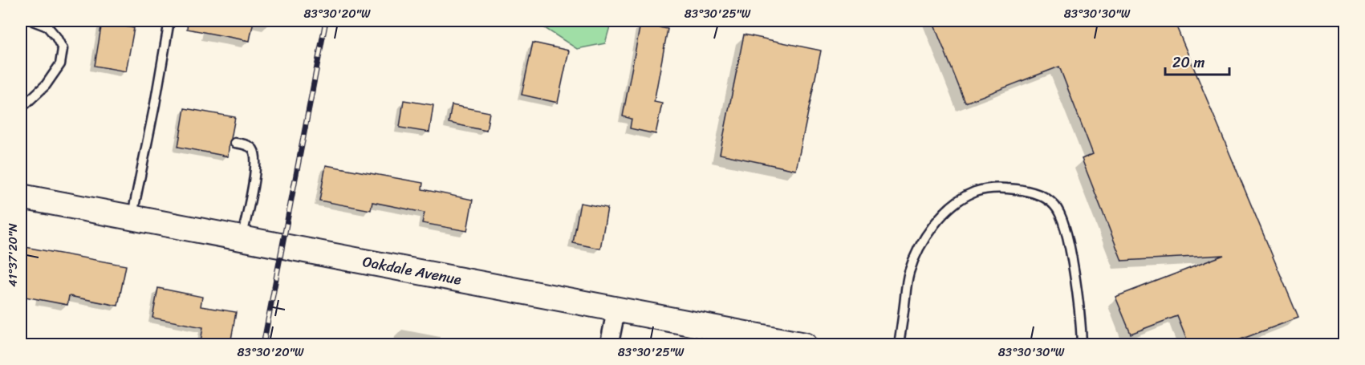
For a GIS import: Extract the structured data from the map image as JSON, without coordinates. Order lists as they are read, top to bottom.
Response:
{
  "streets": {
    "street": ["Oakdale Avenue"]
  },
  "scale_bar": "20 m",
  "coordinates": [
    "83°30'20\"W",
    "83°30'25\"W",
    "83°30'30\"W",
    "41°37'20\"N"
  ]
}
